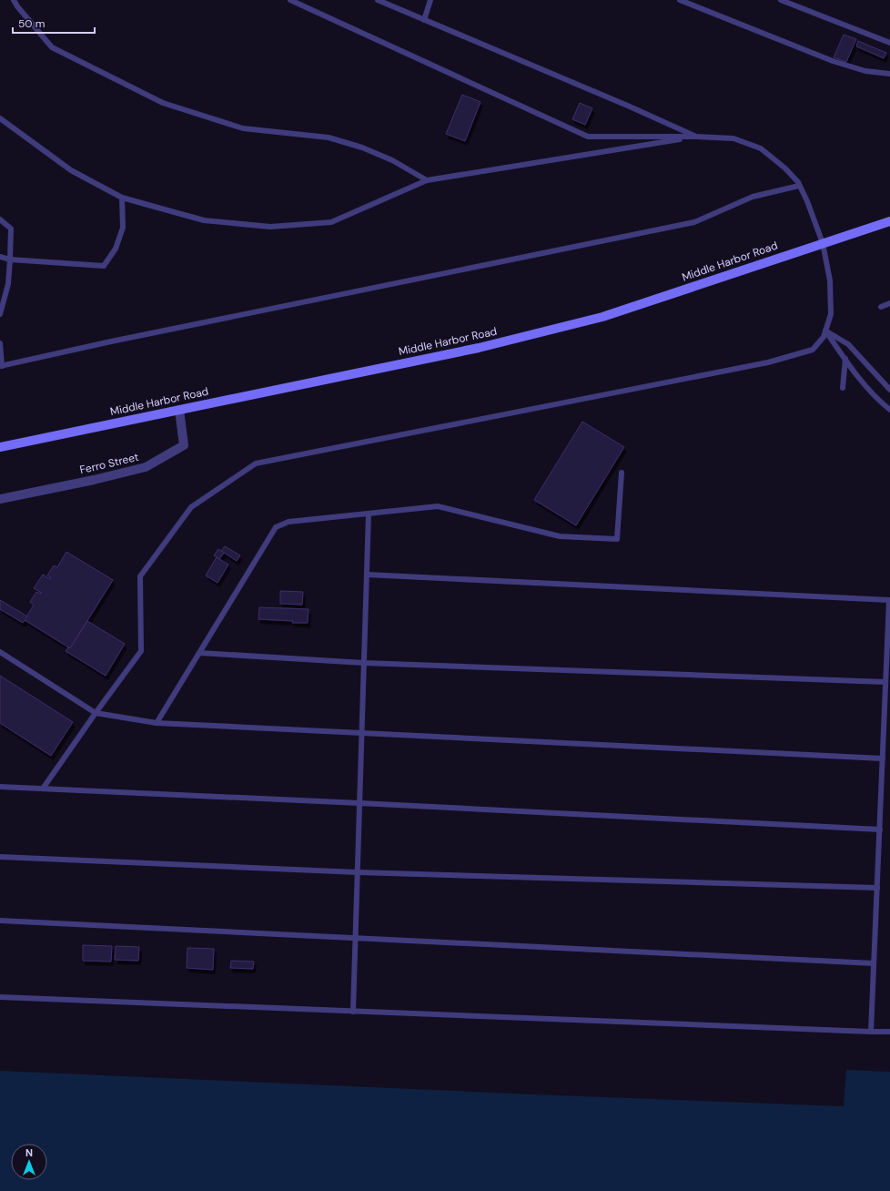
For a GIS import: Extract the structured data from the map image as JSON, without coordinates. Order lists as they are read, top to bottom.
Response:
{
  "streets": {
    "main road": ["Middle Harbor Road"],
    "street": ["Ferro Street"]
  },
  "crossings": [
    ["Middle Harbor Road", "Ferro Street"]
  ],
  "scale_bar": "50 m",
  "north": "top"
}
